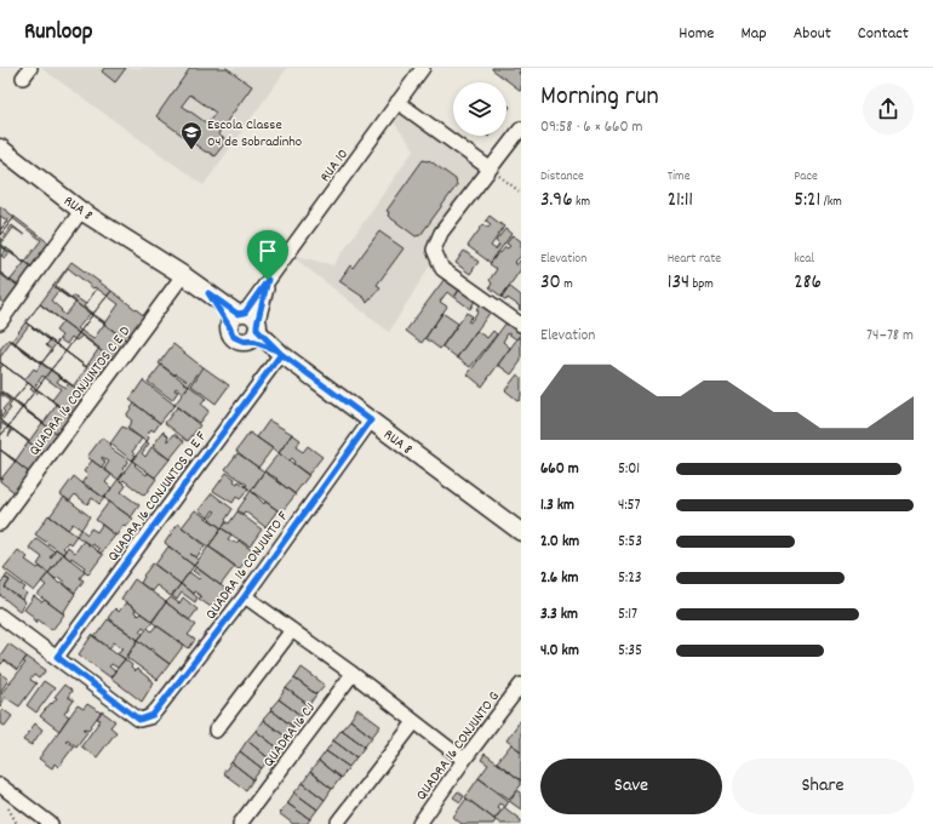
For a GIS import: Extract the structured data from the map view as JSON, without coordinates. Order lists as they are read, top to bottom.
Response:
{
  "streets": {
    "main road": ["RUA 8"],
    "street": [
      "RUA 10",
      "QUADRA 16 CONJUNTOS C E D",
      "QUADRA 16 CONJUNTOS D E F",
      "QUADRA 16 CONJUNTO F",
      "QUADRA 16 CJ",
      "QUADRA 16 CONJUNTO G"
    ]
  },
  "crossings": [
    ["RUA 10", "RUA 8"],
    ["RUA 8", "QUADRA 16 CONJUNTOS C E D"],
    ["RUA 8", "QUADRA 16 CONJUNTOS D E F"],
    ["RUA 8", "QUADRA 16 CONJUNTO F"],
    ["QUADRA 16 CONJUNTOS D E F", "QUADRA 16 CONJUNTO F"]
  ],
  "places": {
    "school or university": ["Escola Classe 04 de Sobradinho"]
  },
  "page": {
    "header": "Runloop",
    "nav": [
      "Home",
      "Map",
      "About",
      "Contact"
    ],
    "heading": ["Morning run", "09:58 · 6 × 660 m"],
    "stats": [
      ["Distance", "3.96 km"],
      ["Time", "21:11"],
      ["Pace", "5:21 /km"],
      ["Elevation", "30 m"],
      ["Heart rate", "134 bpm"],
      ["kcal", "286"]
    ],
    "chart": ["Elevation", "74–78 m"],
    "list": [
      {
        "name": "660 m",
        "note": "5:01"
      },
      {
        "name": "1.3 km",
        "note": "4:57"
      },
      {
        "name": "2.0 km",
        "note": "5:53"
      },
      {
        "name": "2.6 km",
        "note": "5:23"
      },
      {
        "name": "3.3 km",
        "note": "5:17"
      },
      {
        "name": "4.0 km",
        "note": "5:35"
      }
    ],
    "buttons": ["Save", "Share"]
  }
}
